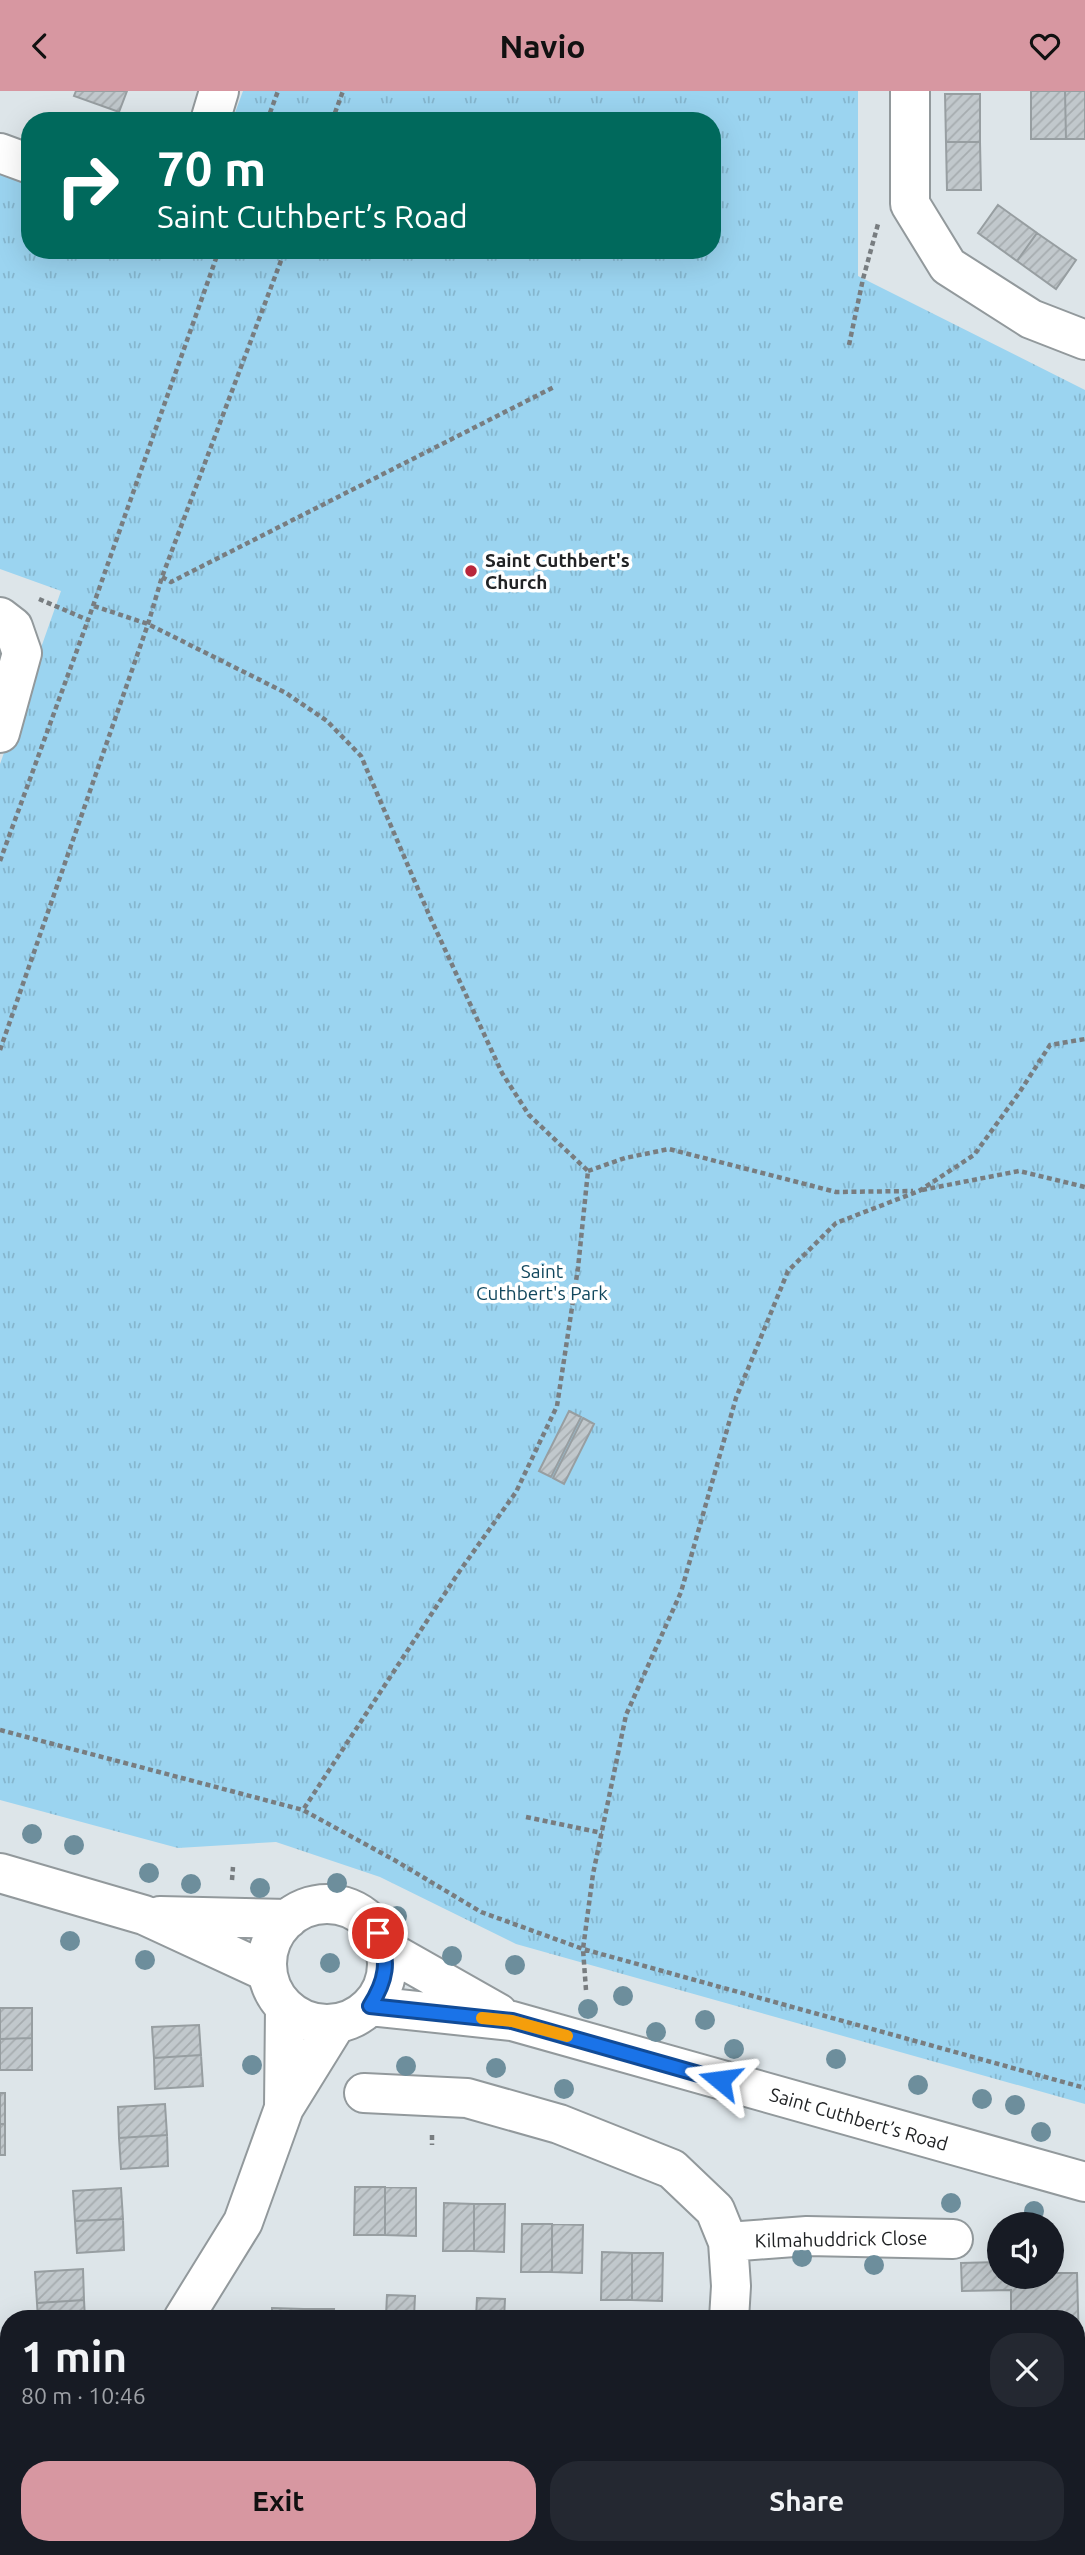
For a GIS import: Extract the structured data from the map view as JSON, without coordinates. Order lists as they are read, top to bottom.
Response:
{
  "streets": {
    "street": ["Saint Cuthbert’s Road", "Kilmahuddrick Close"]
  },
  "parks": ["Saint Cuthbert's Park"],
  "places": ["Saint Cuthbert's Church"],
  "page": {
    "header": "Navio",
    "turn": ["70 m", "Saint Cuthbert’s Road"],
    "heading": ["1 min", "80 m · 10:46"],
    "buttons": ["Exit", "Share"]
  }
}
